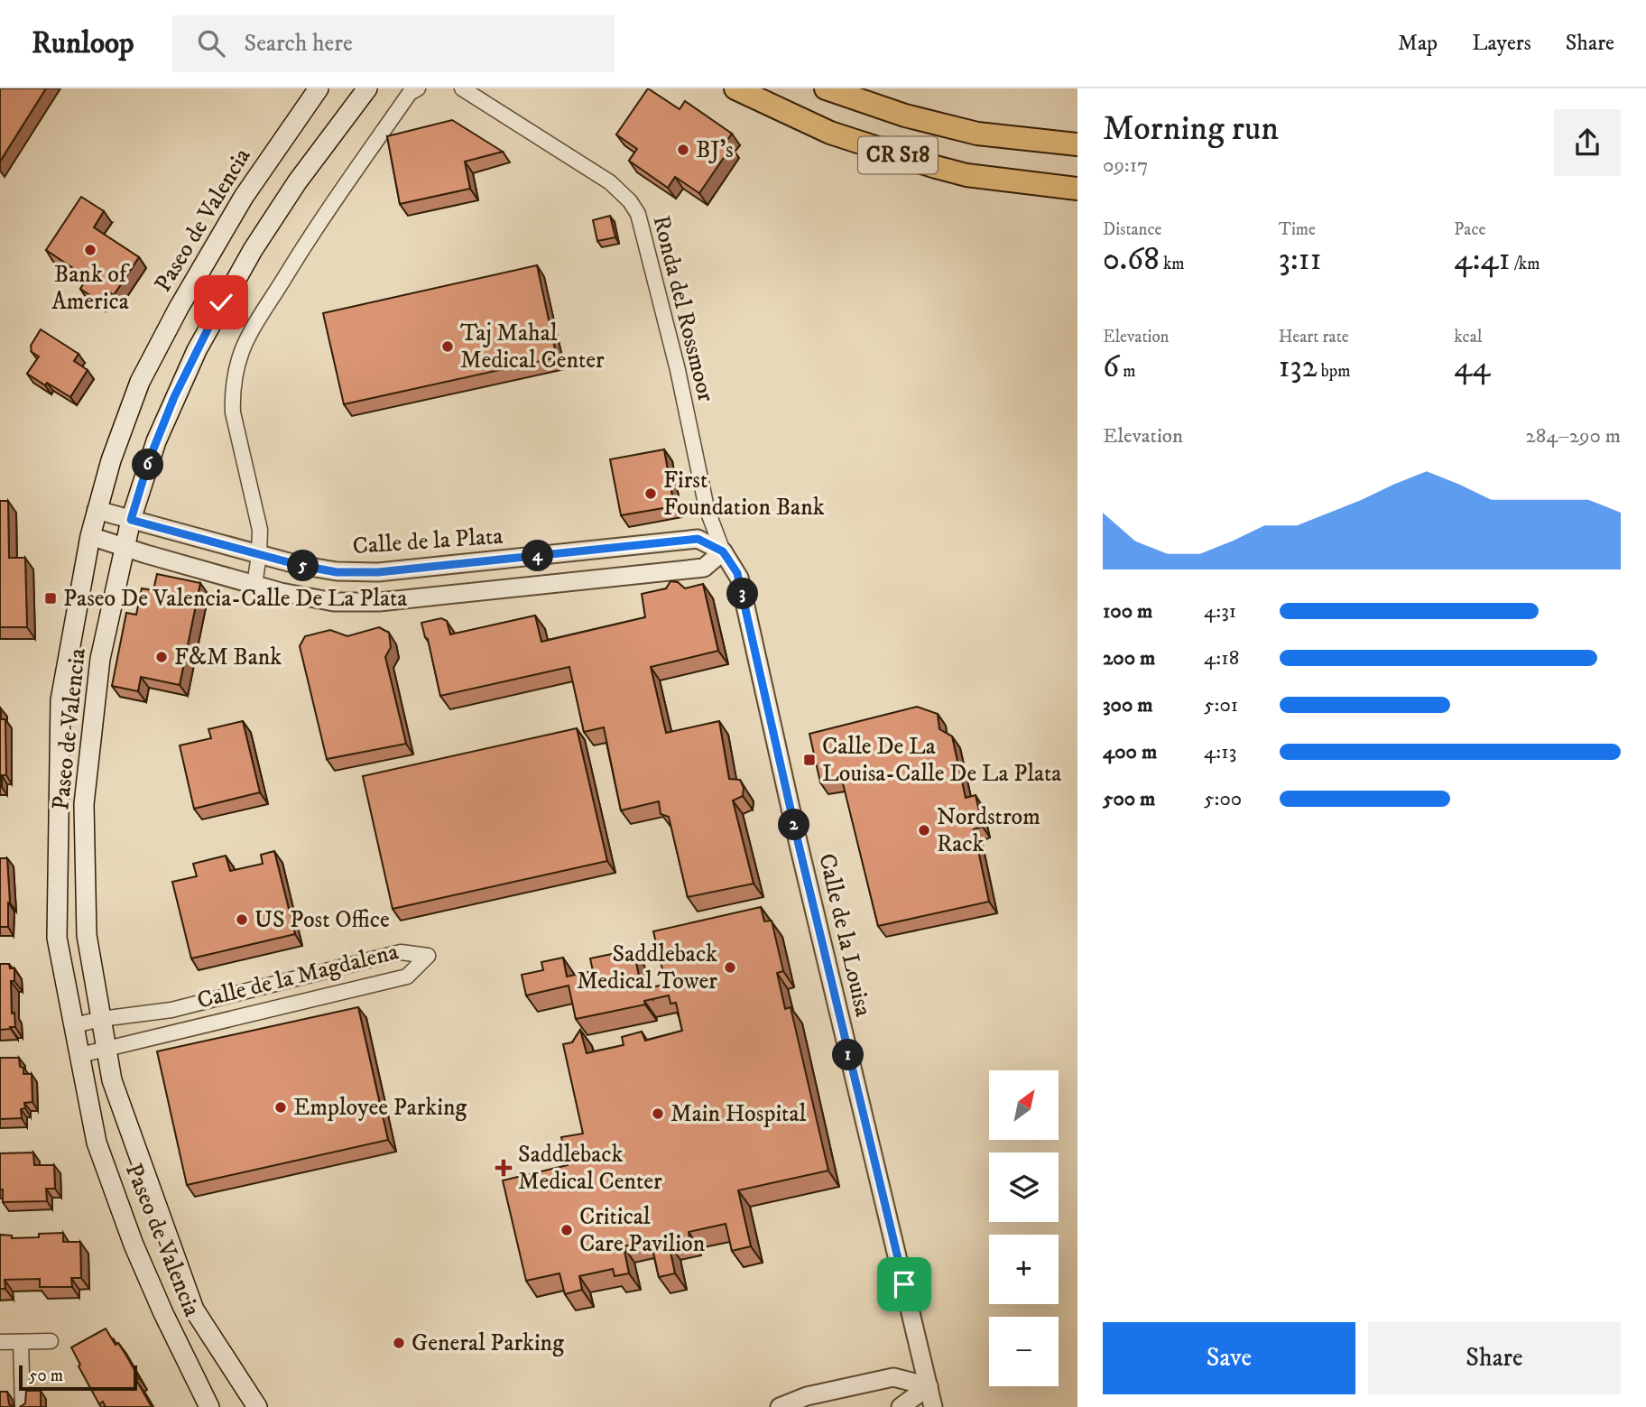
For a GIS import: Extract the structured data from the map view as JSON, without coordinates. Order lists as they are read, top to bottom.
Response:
{
  "streets": {
    "main road": ["CR S18", "Paseo de Valencia"],
    "street": [
      "Ronda del Rossmoor",
      "Calle de la Plata",
      "Calle de la Louisa",
      "Calle de la Magdalena"
    ]
  },
  "crossings": [
    ["Paseo de Valencia", "Calle de la Plata"],
    ["Paseo de Valencia", "Calle de la Magdalena"],
    ["Ronda del Rossmoor", "Calle de la Plata"],
    ["Ronda del Rossmoor", "Calle de la Louisa"],
    ["Calle de la Plata", "Calle de la Louisa"]
  ],
  "places": {
    "other": [
      "BJ's",
      "Bank of America",
      "Taj Mahal Medical Center",
      "First Foundation Bank",
      "F&M Bank",
      "Nordstrom Rack",
      "US Post Office",
      "Saddleback Medical Tower",
      "Employee Parking",
      "Main Hospital",
      "Critical Care Pavilion",
      "General Parking"
    ],
    "transit": ["Paseo De Valencia-Calle De La Plata", "Calle De La Louisa-Calle De La Plata"],
    "health": ["Saddleback Medical Center"]
  },
  "scale_bar": "50 m",
  "north": "top right",
  "page": {
    "header": "Runloop",
    "search": "Search here",
    "nav": ["Map", "Layers", "Share"],
    "heading": ["Morning run", "09:17"],
    "stats": [
      ["Distance", "0.68 km"],
      ["Time", "3:11"],
      ["Pace", "4:41 /km"],
      ["Elevation", "6 m"],
      ["Heart rate", "132 bpm"],
      ["kcal", "44"]
    ],
    "chart": ["Elevation", "284–290 m"],
    "pins": [
      "6",
      "4",
      "5",
      "3",
      "2",
      "1"
    ],
    "list": [
      {
        "name": "100 m",
        "note": "4:31"
      },
      {
        "name": "200 m",
        "note": "4:18"
      },
      {
        "name": "300 m",
        "note": "5:01"
      },
      {
        "name": "400 m",
        "note": "4:13"
      },
      {
        "name": "500 m",
        "note": "5:00"
      }
    ],
    "map_buttons": ["+", "−"],
    "buttons": ["Save", "Share"],
    "scale": "50 m"
  }
}
